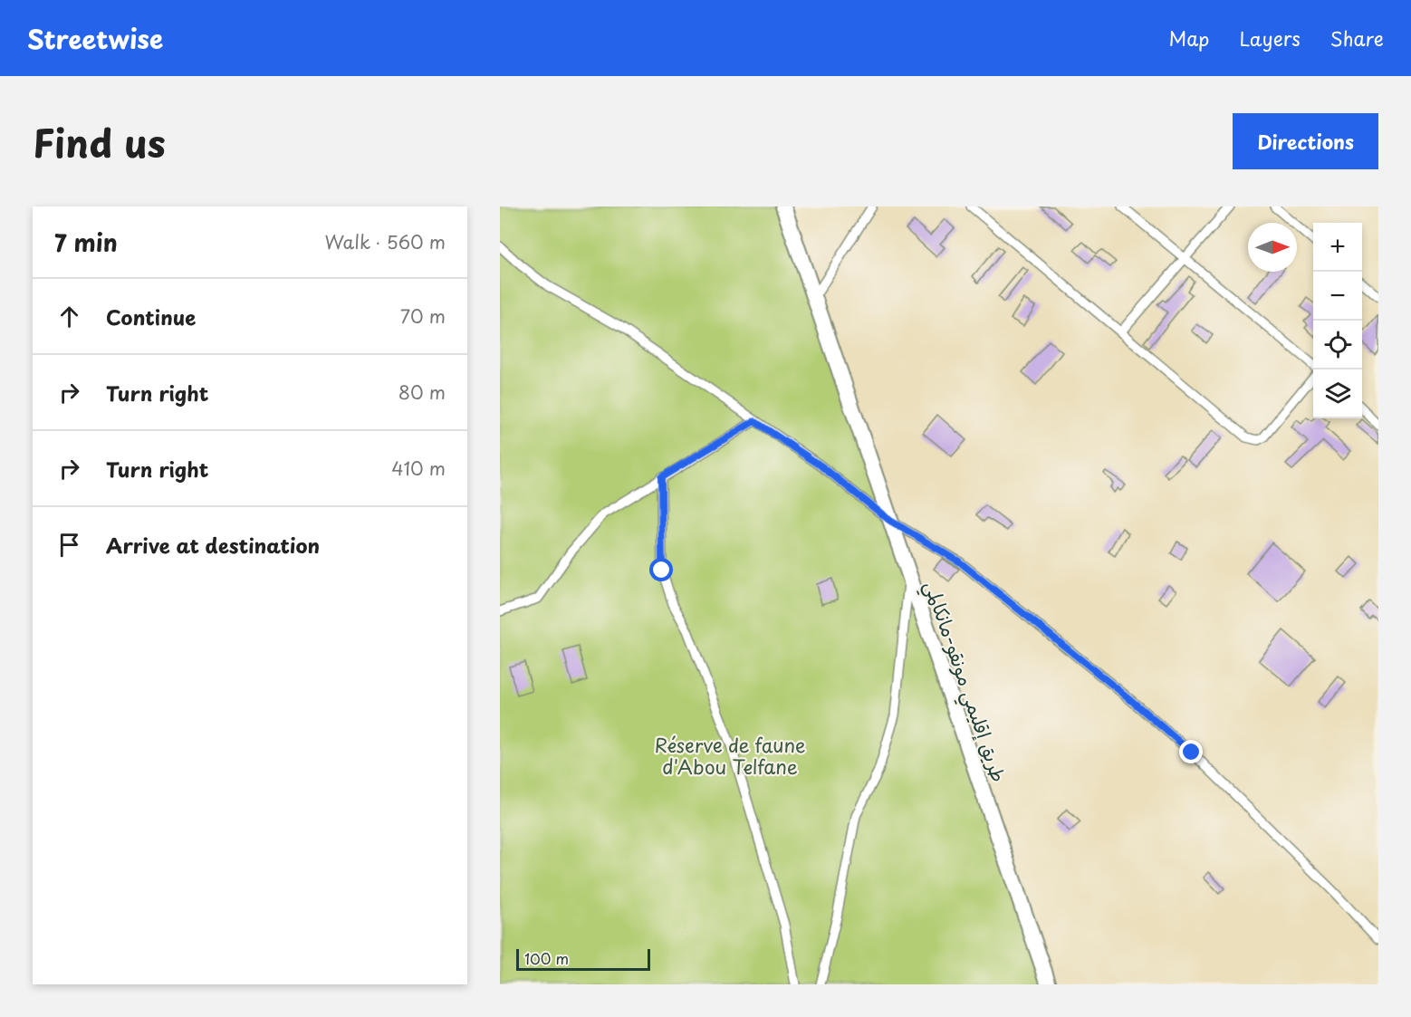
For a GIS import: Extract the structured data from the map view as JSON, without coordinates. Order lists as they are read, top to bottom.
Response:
{
  "streets": {
    "highway": ["طريق إقليمي مونقو-مانكالمي"]
  },
  "parks": ["Réserve de faune d'Abou Telfane"],
  "scale_bar": "100 m",
  "north": "right",
  "page": {
    "header": "Streetwise",
    "nav": ["Map", "Layers", "Share"],
    "title": "Find us",
    "buttons": "Directions",
    "heading": ["7 min", "Walk · 560 m"],
    "map_buttons": ["+", "−"],
    "list": [
      ["Continue", "70 m"],
      ["Turn right", "80 m"],
      ["Turn right", "410 m"],
      "Arrive at destination"
    ],
    "scale": "100 m"
  }
}
